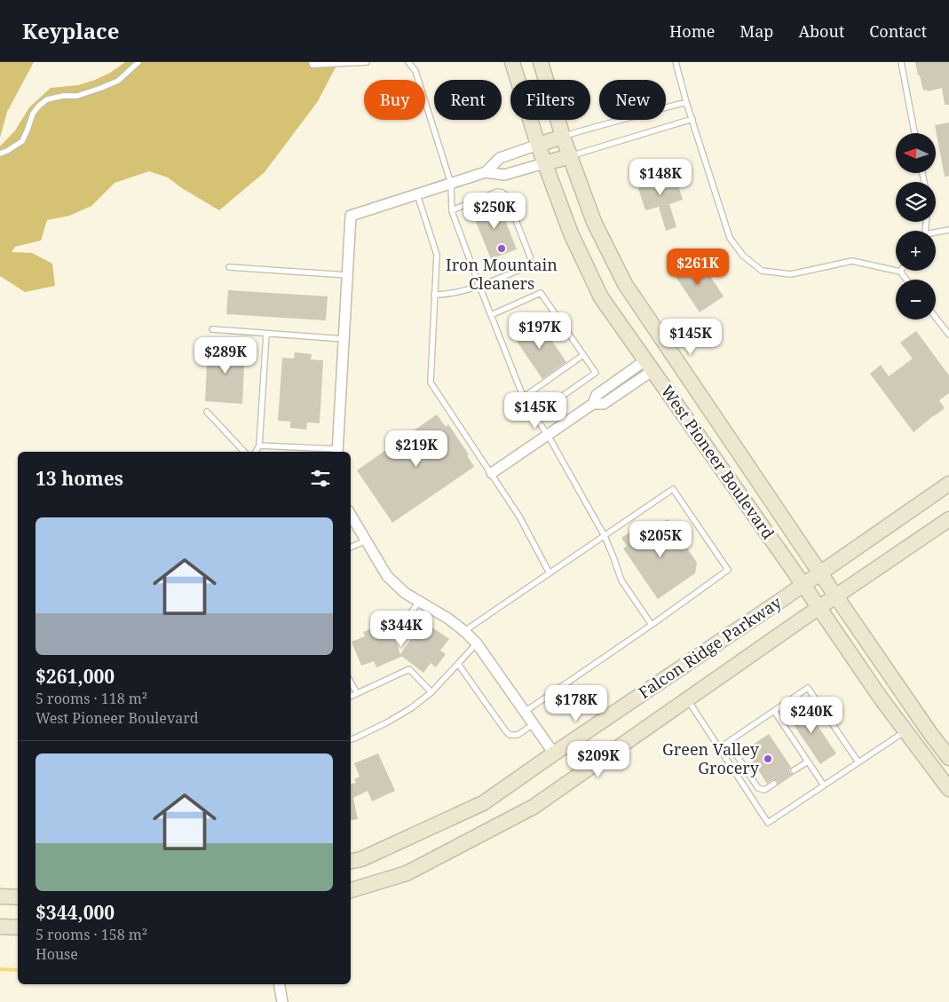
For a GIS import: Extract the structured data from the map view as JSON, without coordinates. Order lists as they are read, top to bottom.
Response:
{
  "streets": {
    "main road": ["West Pioneer Boulevard", "Falcon Ridge Parkway"]
  },
  "crossings": [
    ["West Pioneer Boulevard", "Falcon Ridge Parkway"]
  ],
  "places": ["Iron Mountain Cleaners", "Green Valley Grocery"],
  "north": "left",
  "page": {
    "header": "Keyplace",
    "nav": [
      "Home",
      "Map",
      "About",
      "Contact"
    ],
    "chip": [
      "Buy",
      "Rent",
      "Filters",
      "New"
    ],
    "map_buttons": ["+", "−"],
    "price": [
      "$148K",
      "$250K",
      "$261K",
      "$197K",
      "$145K",
      "$289K",
      "$145K",
      "$219K",
      "$205K",
      "$344K",
      "$178K",
      "$240K",
      "$209K"
    ],
    "heading": "13 homes",
    "list": [
      {
        "name": "$261,000",
        "note": "5 rooms · 118 m² · West Pioneer Boulevard"
      },
      {
        "name": "$344,000",
        "note": "5 rooms · 158 m² · House"
      }
    ]
  }
}
